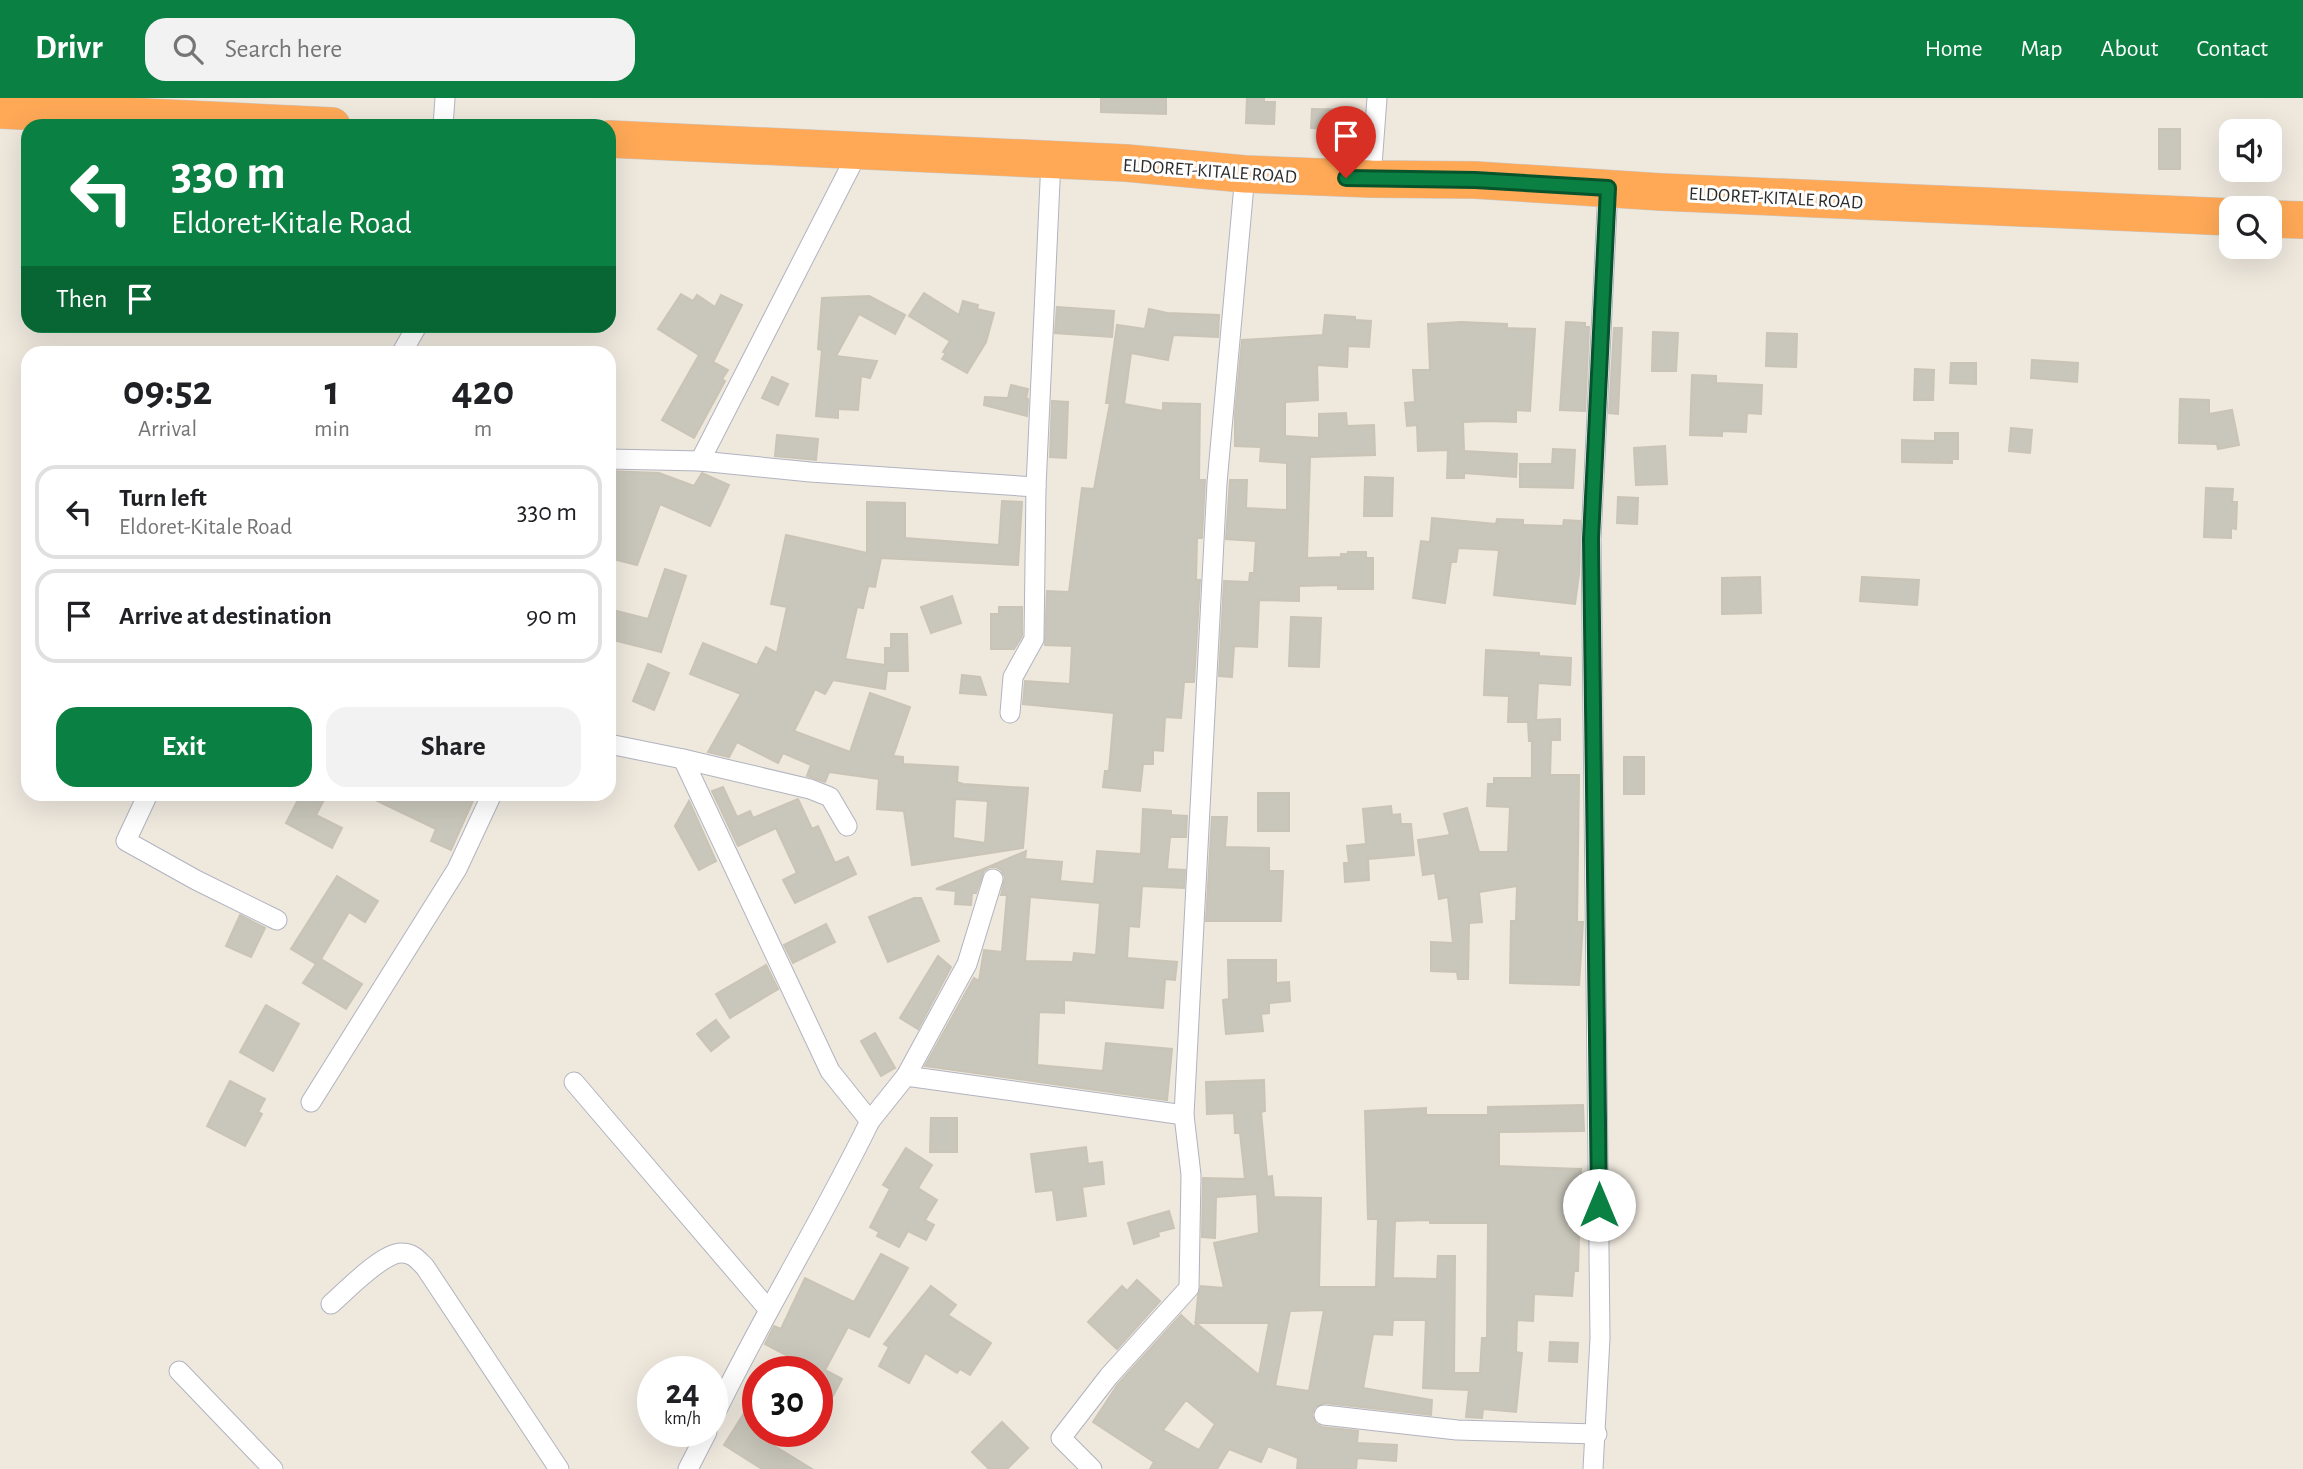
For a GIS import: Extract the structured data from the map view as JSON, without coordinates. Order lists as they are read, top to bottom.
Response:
{
  "streets": {
    "highway": ["ELDORET-KITALE ROAD"]
  },
  "page": {
    "header": "Drivr",
    "search": "Search here",
    "nav": [
      "Home",
      "Map",
      "About",
      "Contact"
    ],
    "turn": ["330 m", "Eldoret-Kitale Road"],
    "then": "Then",
    "eta": [
      "09:52",
      "Arrival",
      "1",
      "min",
      "420",
      "m"
    ],
    "list": [
      {
        "name": "Turn left",
        "note": "Eldoret-Kitale Road",
        "value": "330 m"
      },
      {
        "name": "Arrive at destination",
        "value": "90 m"
      }
    ],
    "buttons": ["Exit", "Share"],
    "speed": "24 km/h",
    "limit": "30"
  }
}
